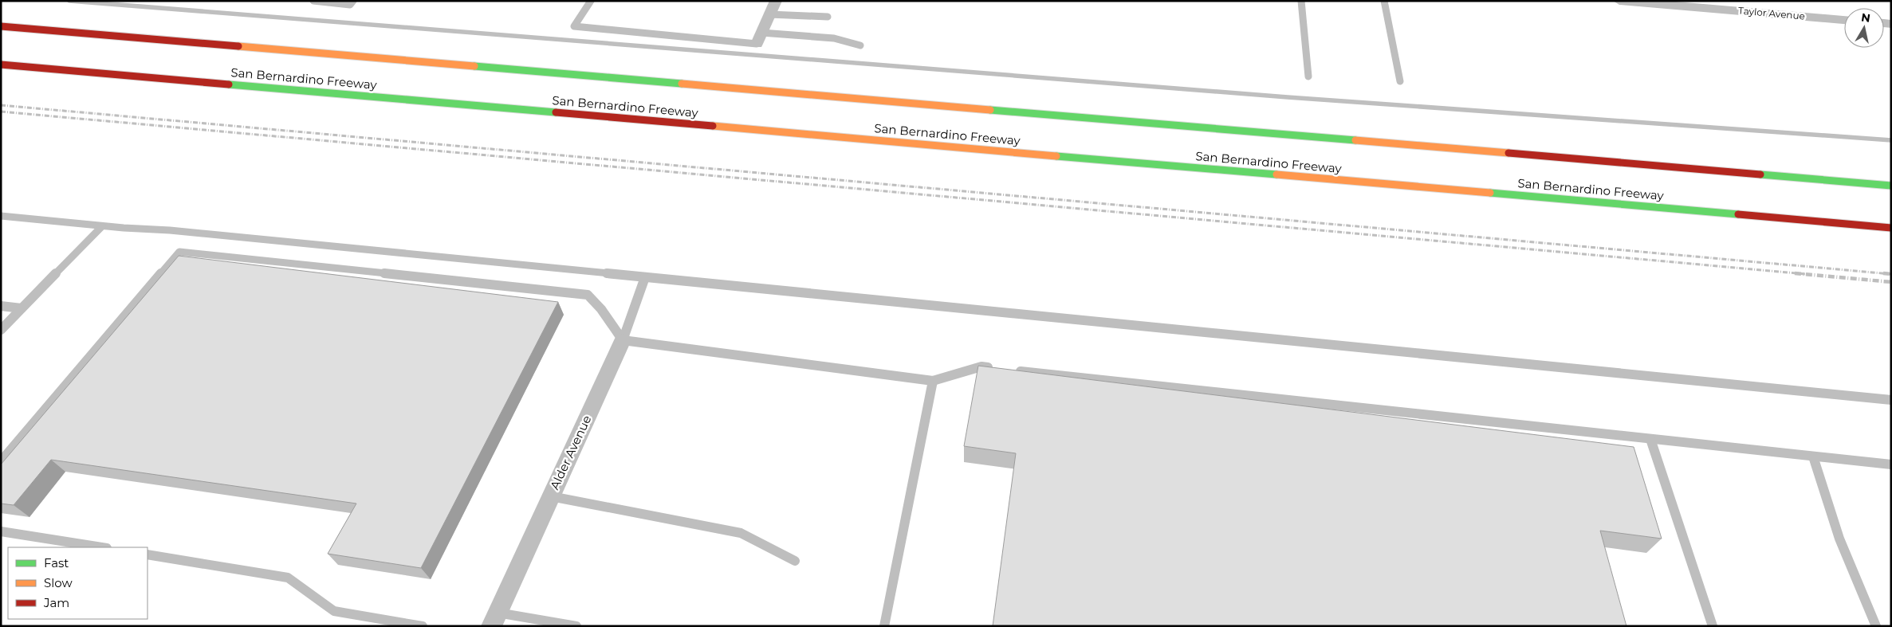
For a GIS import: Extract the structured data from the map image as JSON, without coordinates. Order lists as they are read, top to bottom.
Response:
{
  "streets": {
    "highway": ["San Bernardino Freeway"],
    "street": ["Taylor Avenue", "Alder Avenue"]
  },
  "legend": ["Fast", "Slow", "Jam"],
  "north": "top"
}
